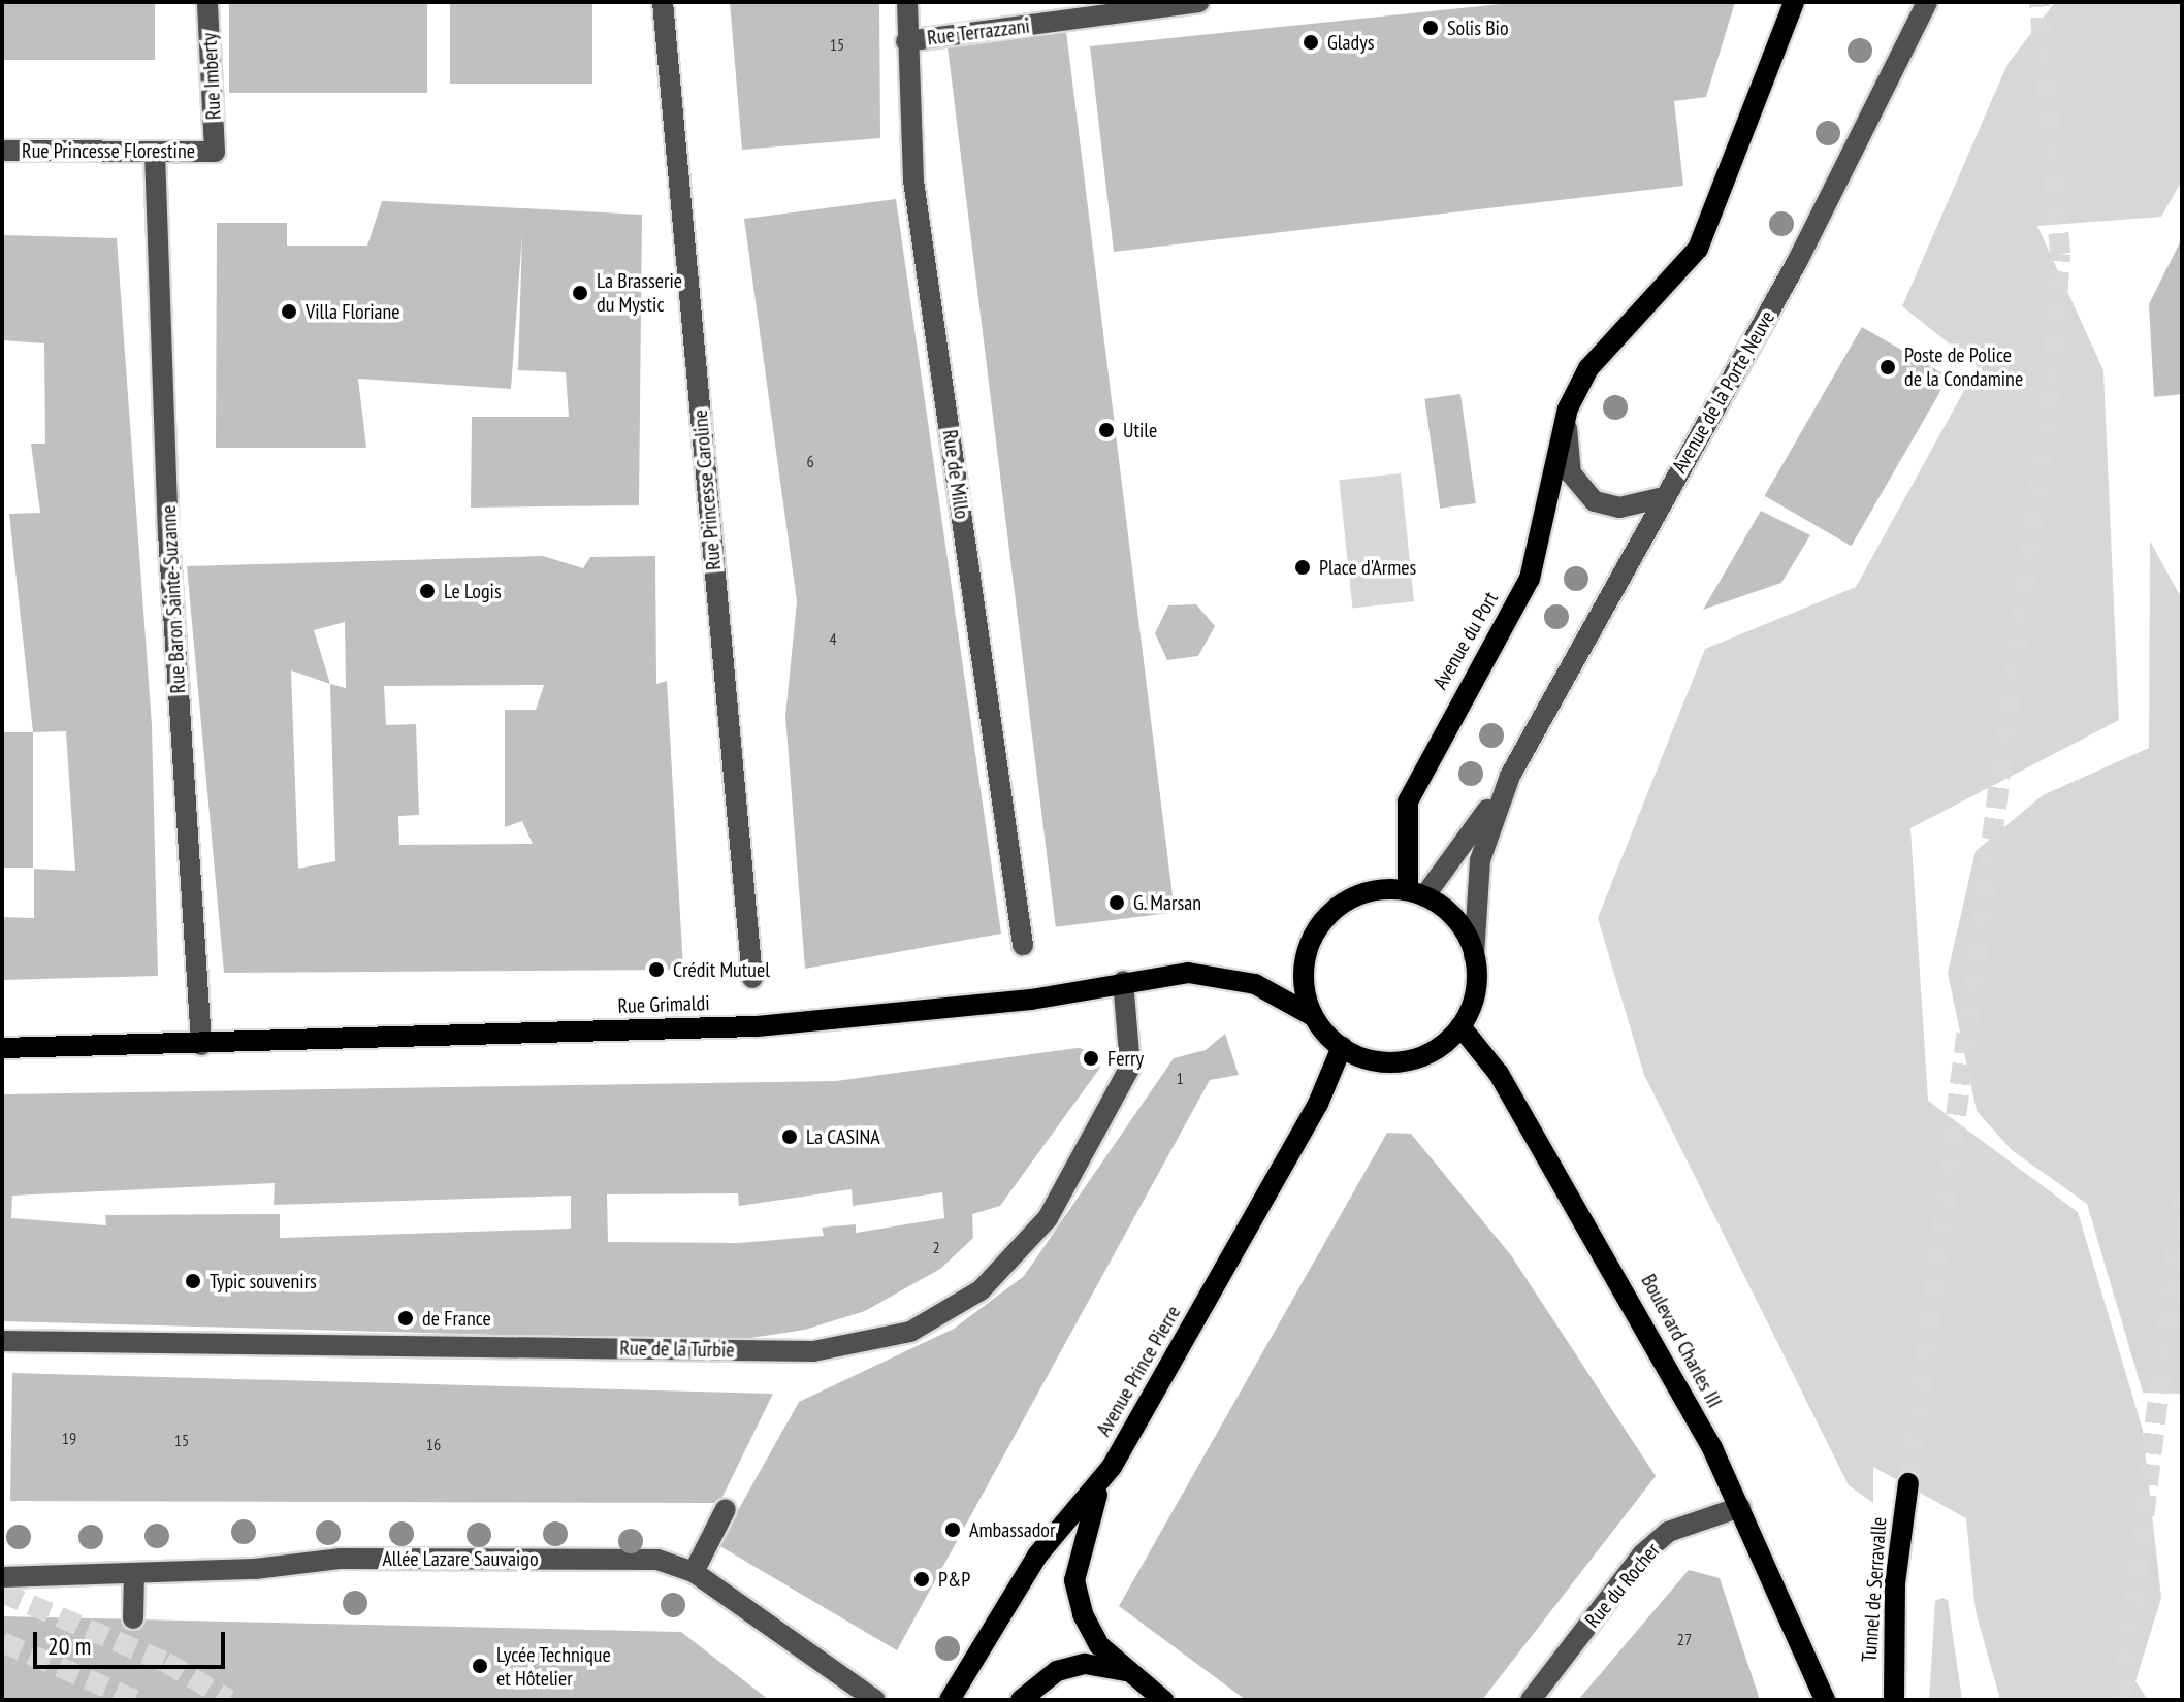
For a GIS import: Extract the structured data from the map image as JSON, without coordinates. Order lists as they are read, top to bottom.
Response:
{
  "streets": {
    "main road": [
      "Avenue du Port",
      "Rue Grimaldi",
      "Boulevard Charles III",
      "Avenue Prince Pierre",
      "Tunnel de Serravalle"
    ],
    "street": [
      "Rue Terrazzani",
      "Rue Imberty",
      "Rue Princesse Florestine",
      "Avenue de la Porte Neuve",
      "Rue de Millo",
      "Rue Princesse Caroline",
      "Rue Baron Sainte-Suzanne",
      "Rue de la Turbie",
      "Allée Lazare Sauvaigo",
      "Rue du Rocher"
    ]
  },
  "crossings": [
    ["Rue Terrazzani", "Rue de Millo"],
    ["Rue Imberty", "Rue Princesse Florestine"],
    ["Rue Princesse Florestine", "Rue Baron Sainte-Suzanne"],
    ["Avenue de la Porte Neuve", "Avenue du Port"],
    ["Avenue de la Porte Neuve", "Rue Grimaldi"],
    ["Avenue de la Porte Neuve", "Boulevard Charles III"],
    ["Avenue de la Porte Neuve", "Avenue Prince Pierre"],
    ["Rue Baron Sainte-Suzanne", "Rue Grimaldi"],
    ["Avenue du Port", "Rue Grimaldi"],
    ["Avenue du Port", "Boulevard Charles III"],
    ["Avenue du Port", "Avenue Prince Pierre"],
    ["Rue Grimaldi", "Boulevard Charles III"],
    ["Rue Grimaldi", "Rue de la Turbie"],
    ["Rue Grimaldi", "Avenue Prince Pierre"],
    ["Boulevard Charles III", "Avenue Prince Pierre"],
    ["Boulevard Charles III", "Rue du Rocher"]
  ],
  "places": [
    "Solis Bio",
    "Gladys",
    "La Brasserie du Mystic",
    "Villa Floriane",
    "Poste de Police de la Condamine",
    "Utile",
    "Place d'Armes",
    "Le Logis",
    "G. Marsan",
    "Crédit Mutuel",
    "Ferry",
    "La CASINA",
    "Typic souvenirs",
    "de France",
    "Ambassador",
    "P&P",
    "Lycée Technique et Hôtelier"
  ],
  "house_numbers": [
    "15",
    "6",
    "4",
    "1",
    "2",
    "19",
    "15",
    "16",
    "27"
  ],
  "scale_bar": "20 m"
}
